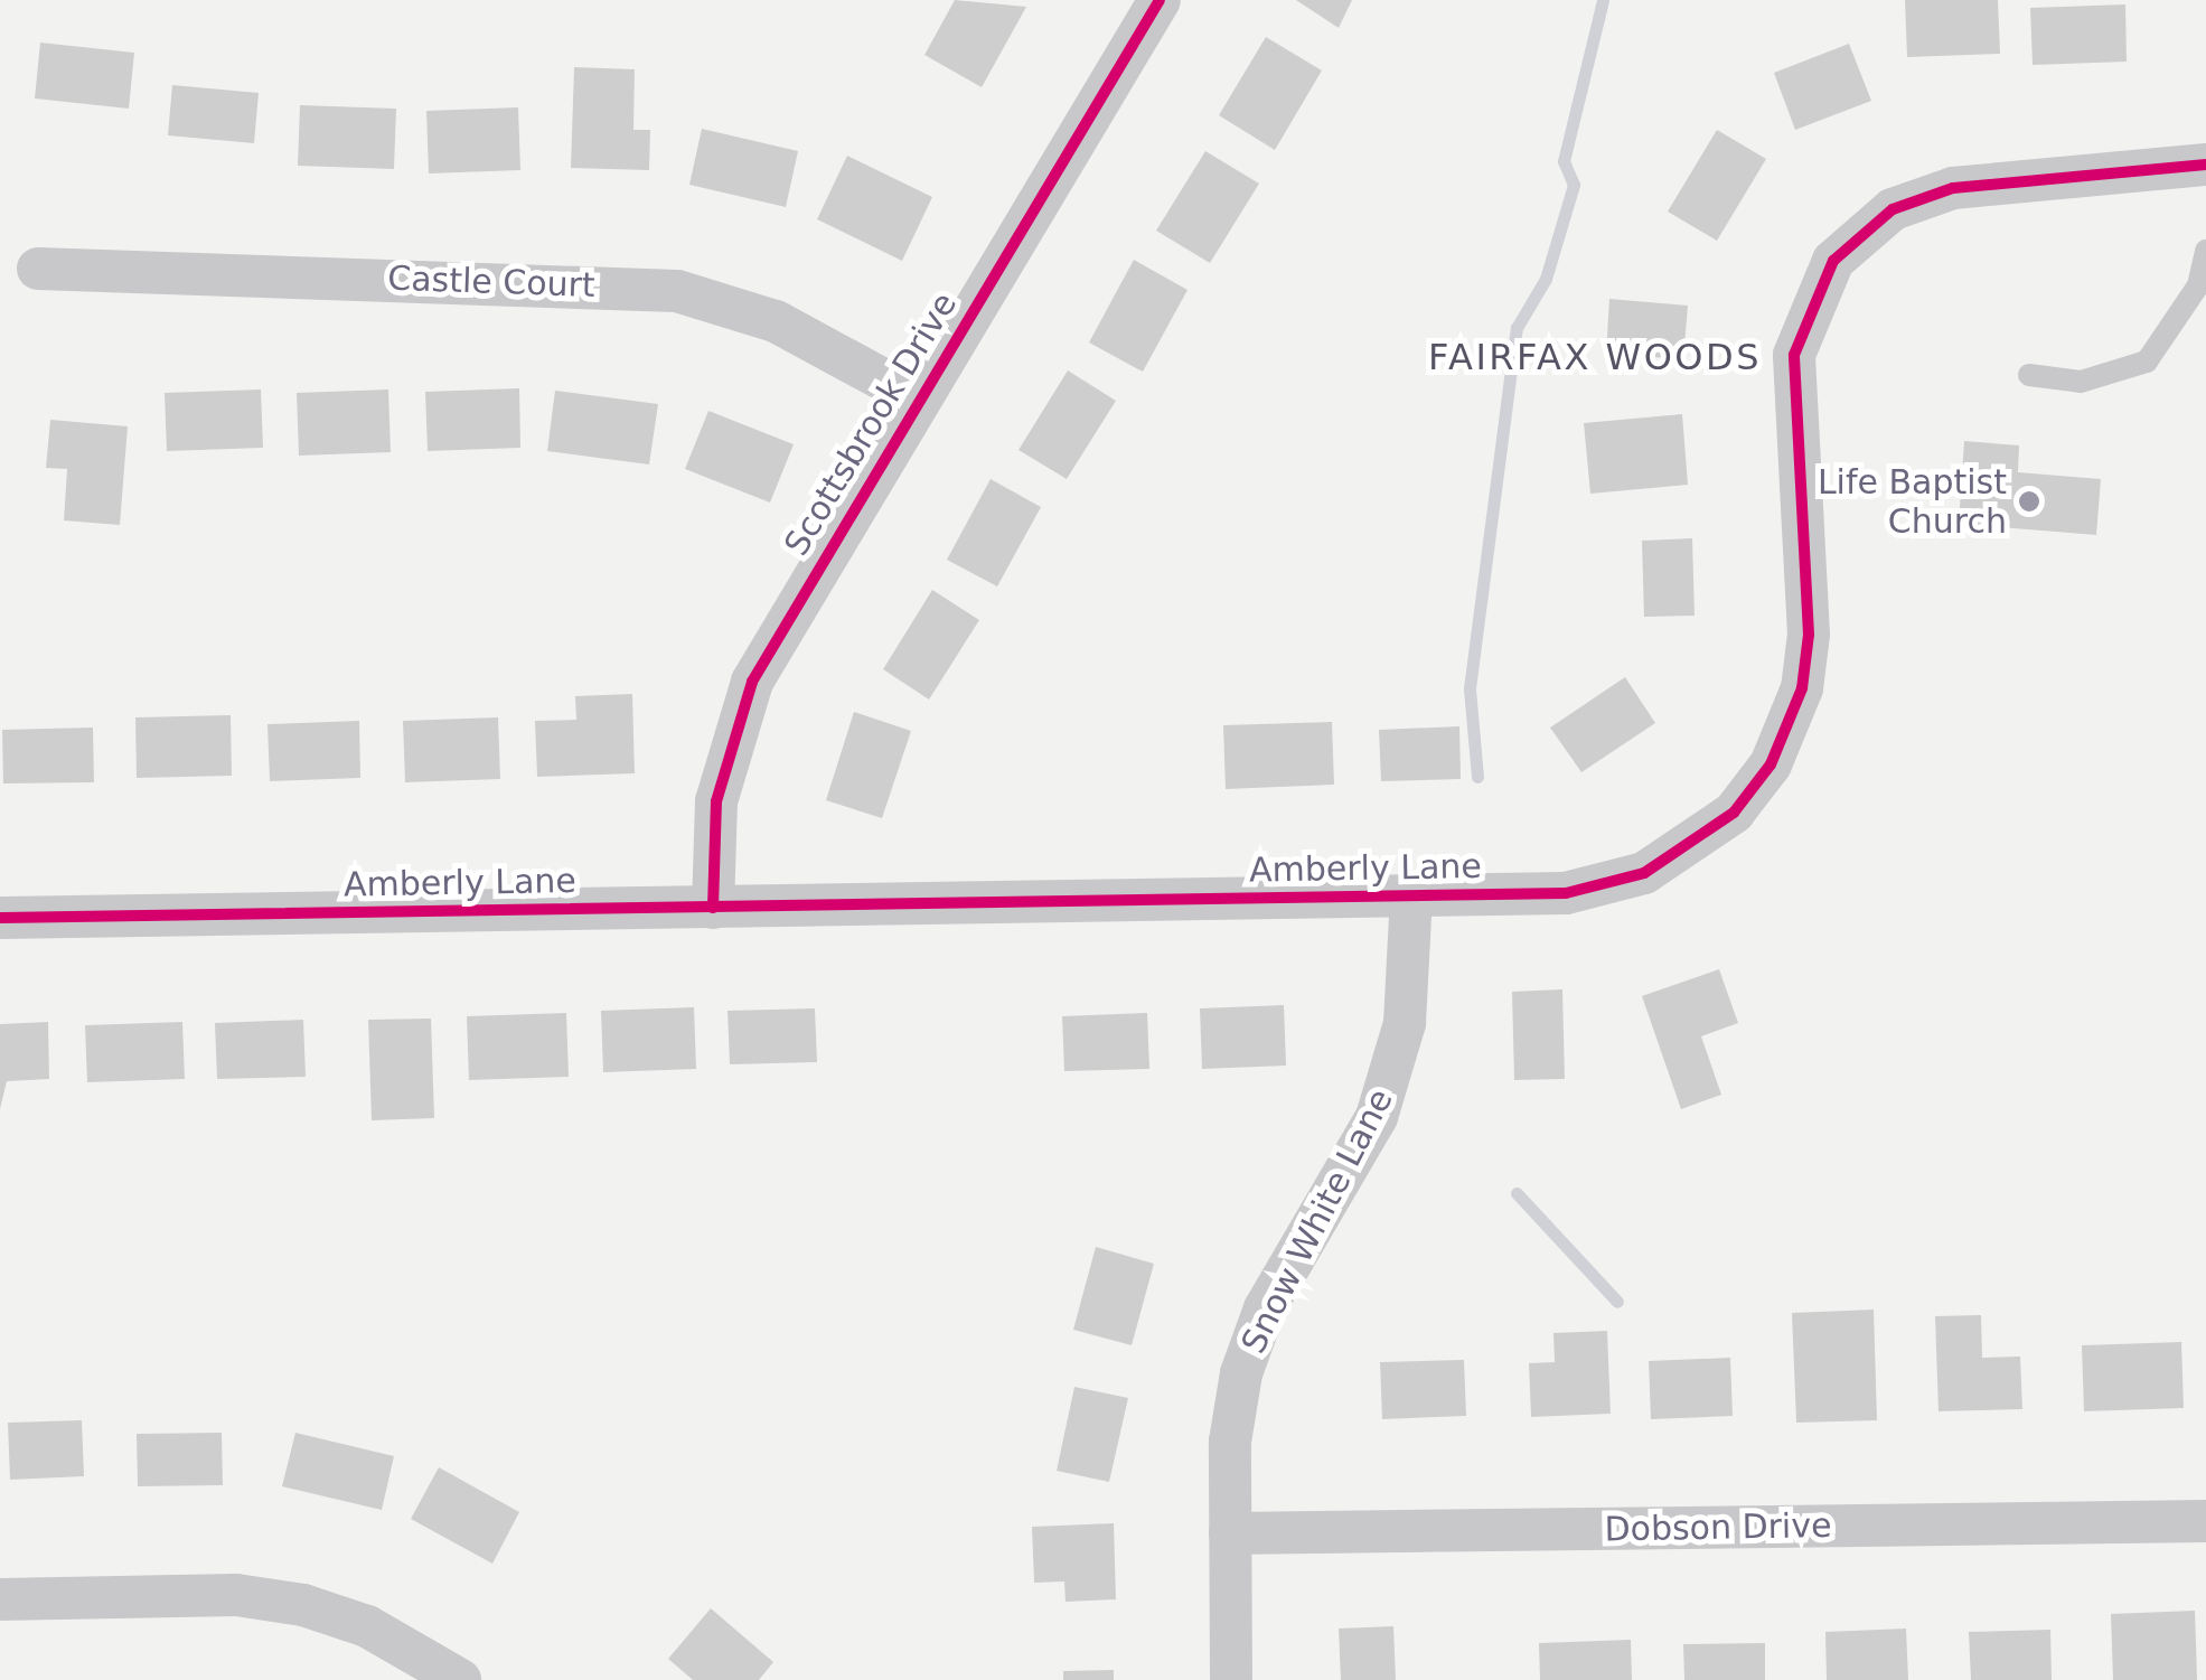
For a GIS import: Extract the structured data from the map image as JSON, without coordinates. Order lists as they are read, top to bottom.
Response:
{
  "streets": {
    "street": [
      "Castle Court",
      "Scottsbrook Drive",
      "Amberly Lane",
      "Snow White Lane",
      "Dobson Drive"
    ]
  },
  "crossings": [
    ["Castle Court", "Scottsbrook Drive"],
    ["Scottsbrook Drive", "Amberly Lane"],
    ["Amberly Lane", "Snow White Lane"],
    ["Snow White Lane", "Dobson Drive"]
  ],
  "districts": ["FAIRFAX WOODS"],
  "places": ["Life Baptist Church"]
}
